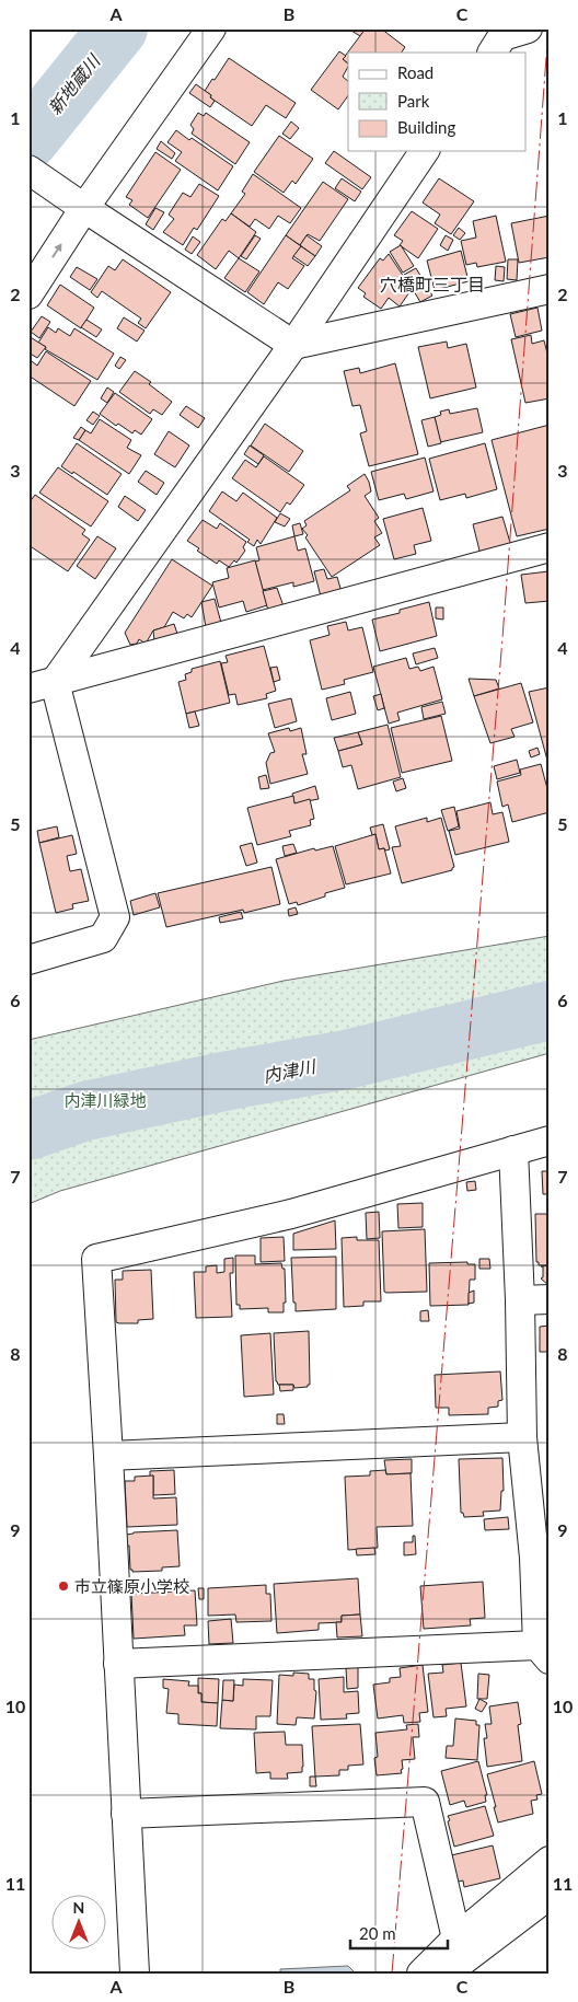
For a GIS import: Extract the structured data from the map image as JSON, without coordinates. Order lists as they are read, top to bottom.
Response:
{
  "districts": ["穴橋町三丁目"],
  "water": ["新地蔵川", "内津川"],
  "parks": ["内津川緑地"],
  "places": ["市立篠原小学校"],
  "legend": ["Road", "Park", "Building"],
  "scale_bar": "20 m",
  "north": "top",
  "grid": {
    "columns": ["A", "B", "C"],
    "rows": [
      "1",
      "2",
      "3",
      "4",
      "5",
      "6",
      "7",
      "8",
      "9",
      "10",
      "11"
    ]
  }
}
